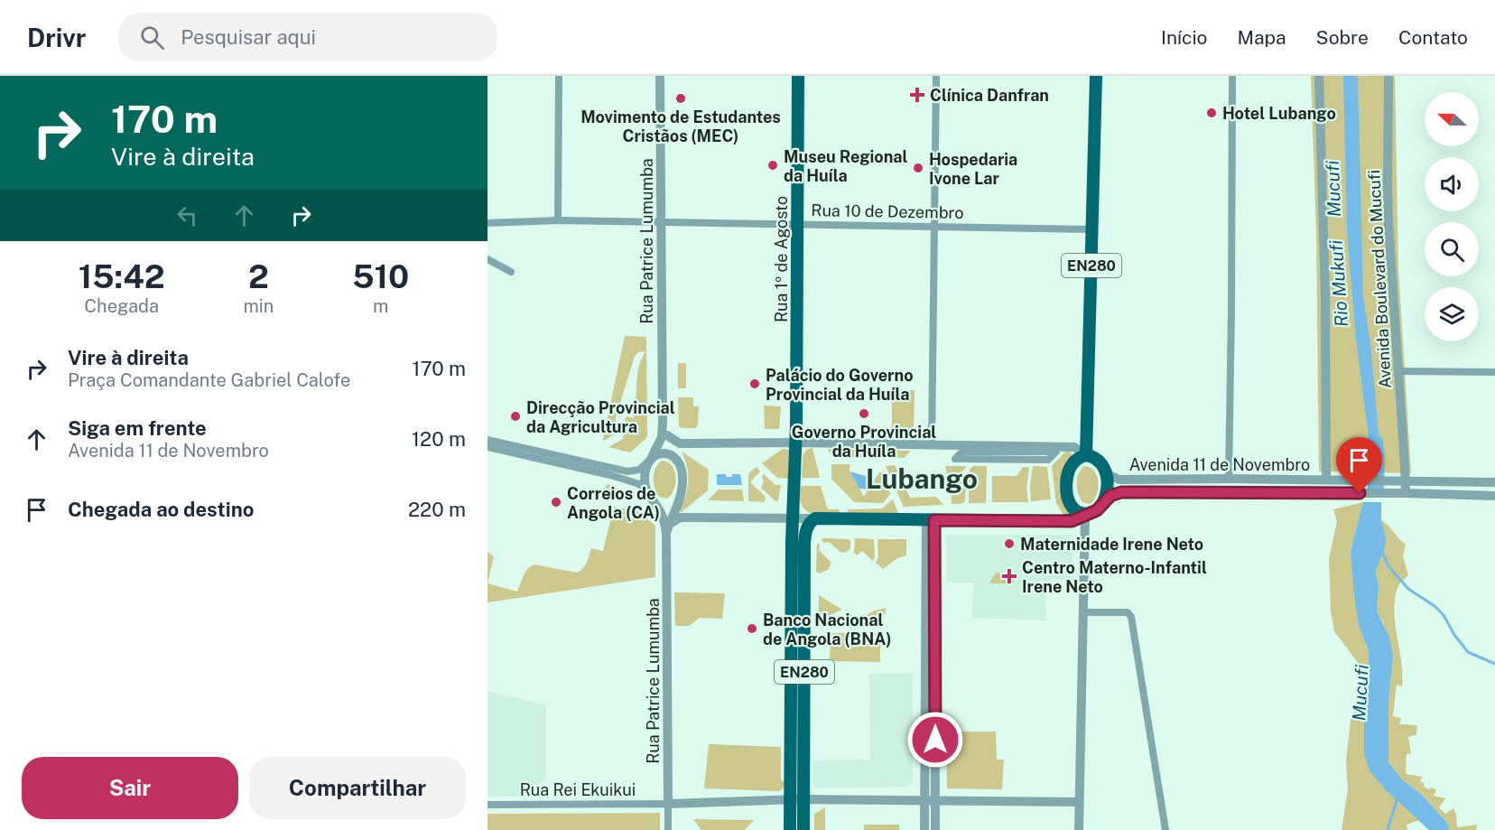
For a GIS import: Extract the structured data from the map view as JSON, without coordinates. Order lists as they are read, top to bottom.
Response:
{
  "streets": {
    "main road": ["Rua 1º de Agosto", "EN280"],
    "street": [
      "Rua 10 de Dezembro",
      "Rua Patrice Lumumba",
      "Avenida Boulevard do Mucufi",
      "Avenida 11 de Novembro",
      "Rua Rei Ekuikui"
    ]
  },
  "crossings": [
    ["Rua 10 de Dezembro", "Rua Patrice Lumumba"],
    ["Rua 10 de Dezembro", "Rua 1º de Agosto"],
    ["Rua 10 de Dezembro", "EN280"],
    ["Rua Patrice Lumumba", "Rua Rei Ekuikui"],
    ["Rua 1º de Agosto", "EN280"],
    ["EN280", "Avenida 11 de Novembro"],
    ["Avenida Boulevard do Mucufi", "Avenida 11 de Novembro"]
  ],
  "districts": ["Lubango"],
  "water": ["Mucufi", "Rio Mukufi"],
  "places": {
    "health": ["Clínica Danfran", "Centro Materno-Infantil Irene Neto"],
    "other": [
      "Movimento de Estudantes Cristãos (MEC)",
      "Hotel Lubango",
      "Museu Regional da Huíla",
      "Hospedaria Ivone Lar",
      "Palácio do Governo Provincial da Huíla",
      "Governo Provincial da Huíla",
      "Direcção Provincial da Agricultura",
      "Correios de Angola (CA)",
      "Maternidade Irene Neto",
      "Banco Nacional de Angola (BNA)"
    ]
  },
  "north": "left",
  "page": {
    "header": "Drivr",
    "search": "Pesquisar aqui",
    "nav": [
      "Início",
      "Mapa",
      "Sobre",
      "Contato"
    ],
    "turn": ["170 m", "Vire à direita"],
    "eta": [
      "15:42",
      "Chegada",
      "2",
      "min",
      "510",
      "m"
    ],
    "list": [
      {
        "name": "Vire à direita",
        "note": "Praça Comandante Gabriel Calofe",
        "value": "170 m"
      },
      {
        "name": "Siga em frente",
        "note": "Avenida 11 de Novembro",
        "value": "120 m"
      },
      {
        "name": "Chegada ao destino",
        "value": "220 m"
      }
    ],
    "buttons": ["Sair", "Compartilhar"]
  }
}
